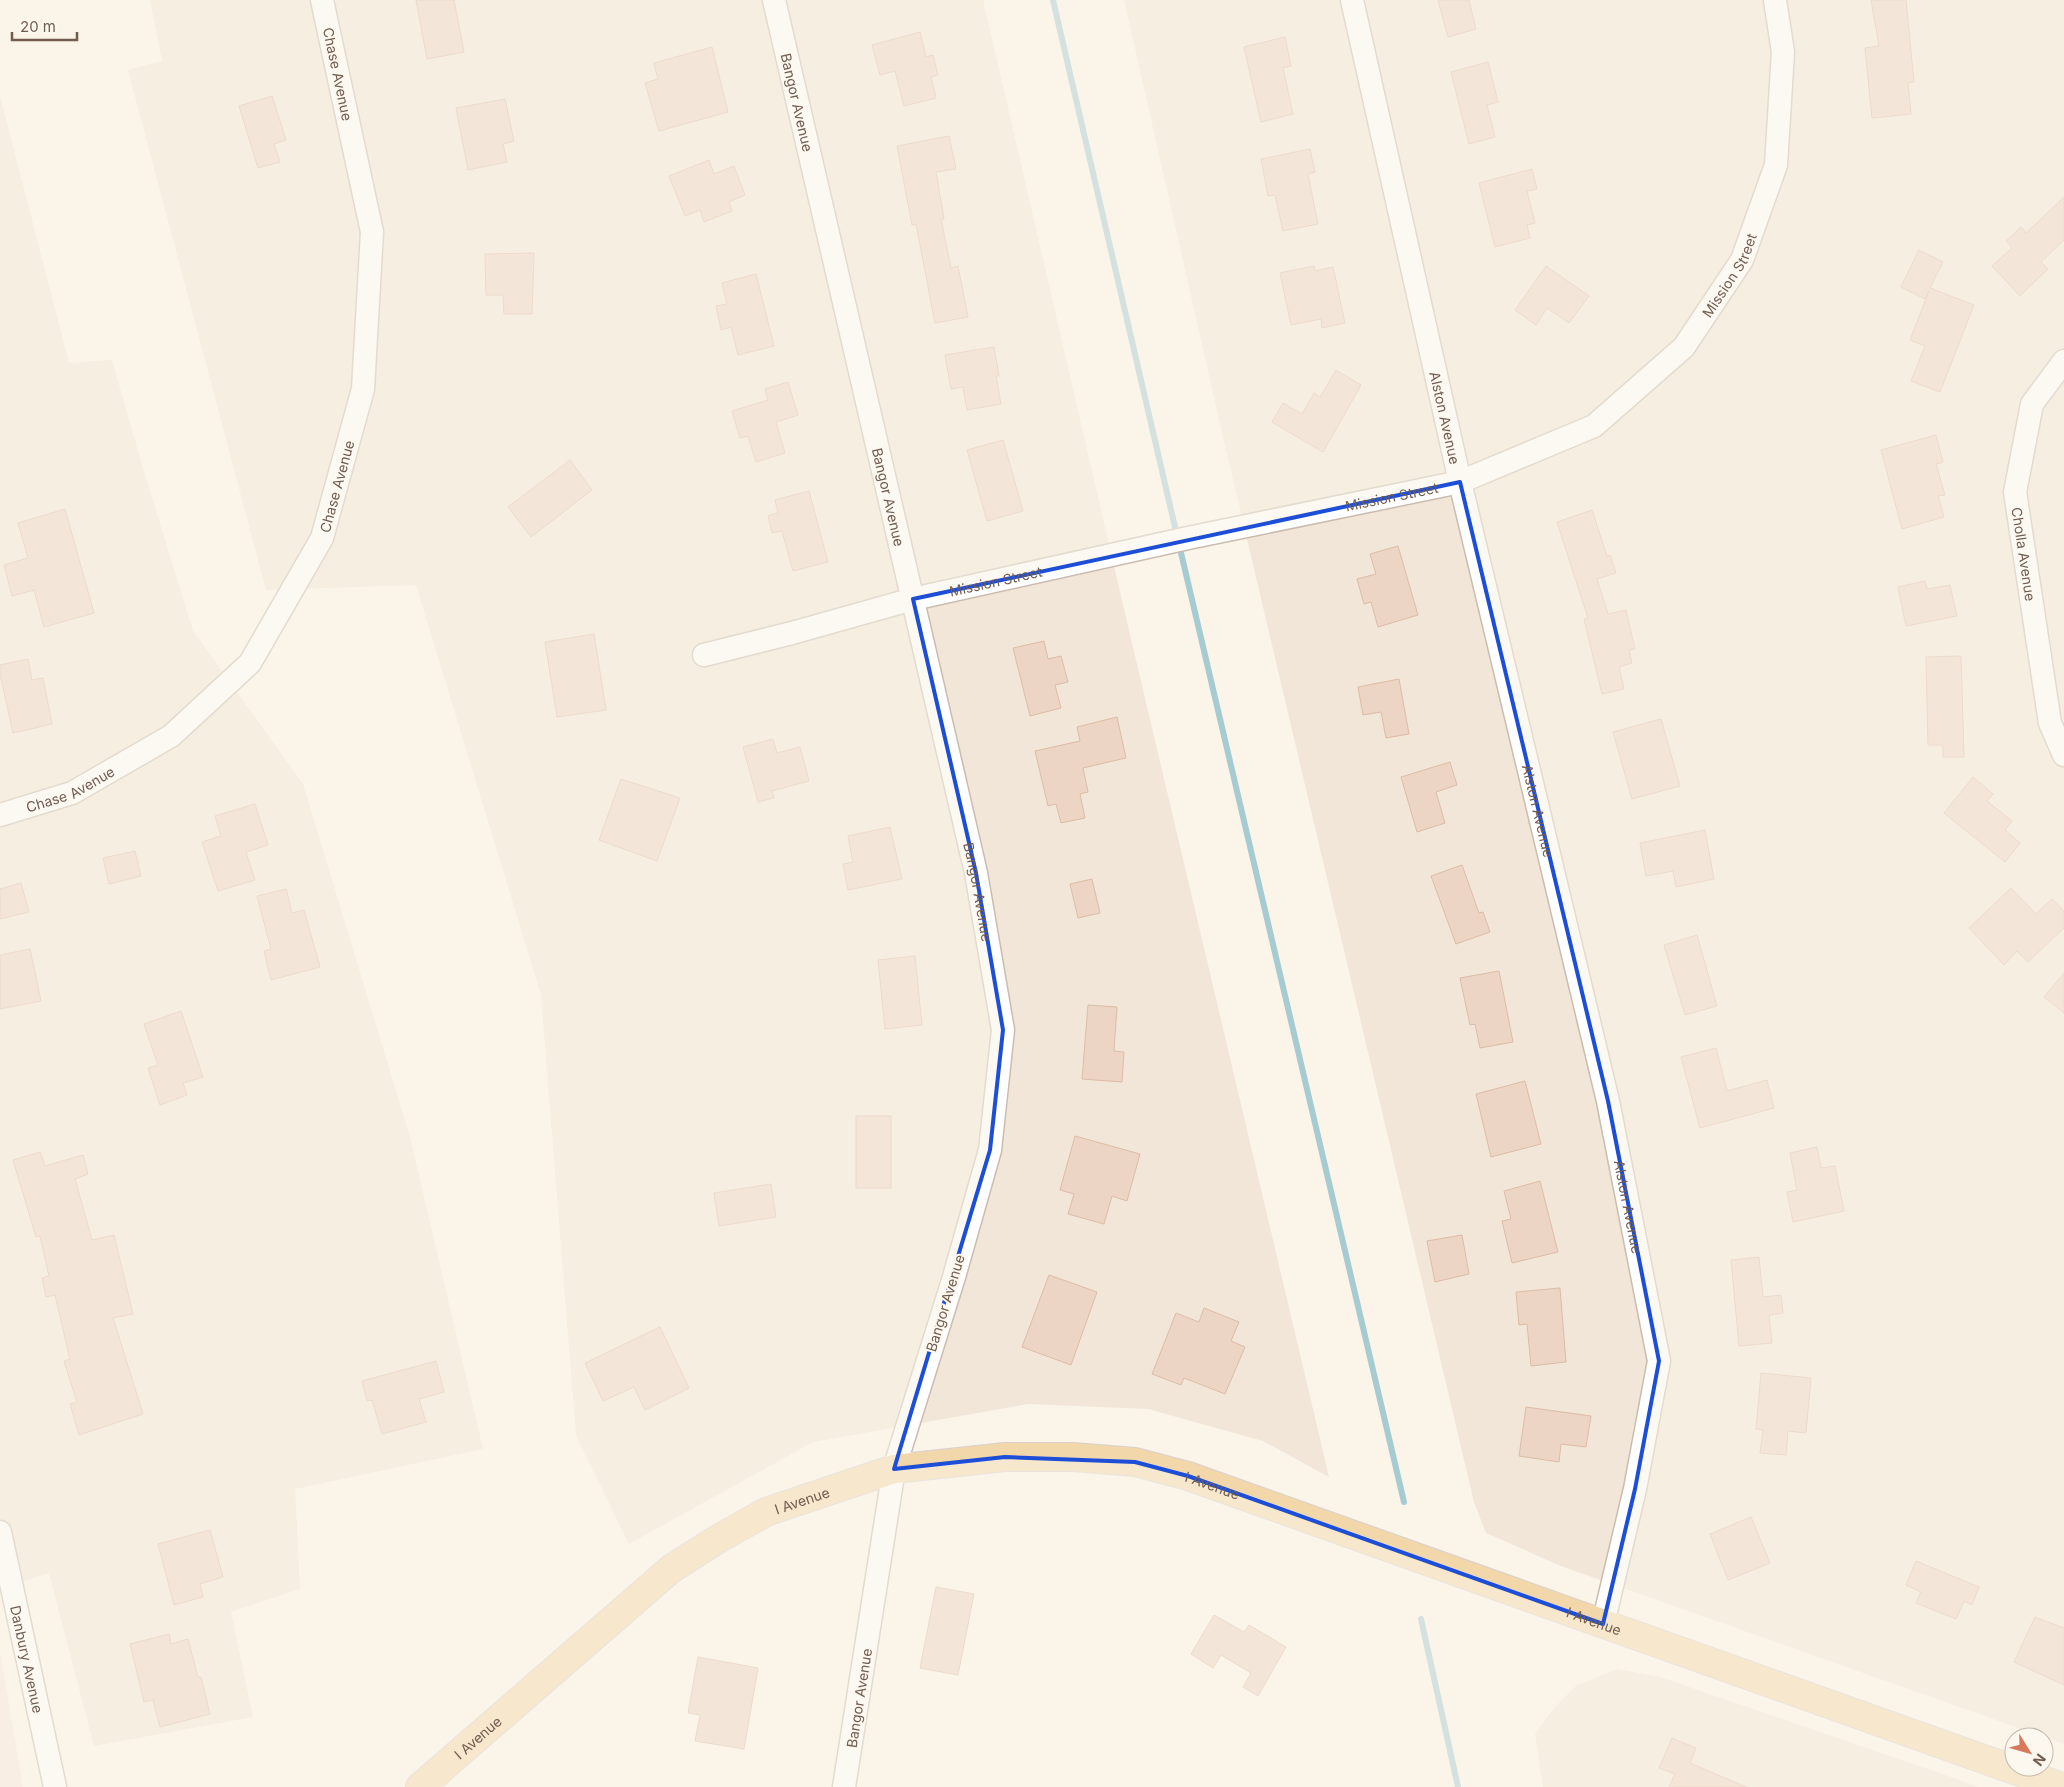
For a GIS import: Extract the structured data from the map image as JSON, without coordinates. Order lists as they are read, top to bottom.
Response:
{
  "streets": {
    "main road": ["I Avenue"],
    "street": [
      "Chase Avenue",
      "Bangor Avenue",
      "Mission Street",
      "Alston Avenue",
      "Cholla Avenue",
      "Danbury Avenue"
    ]
  },
  "crossings": [
    ["Bangor Avenue", "Mission Street"],
    ["Bangor Avenue", "I Avenue"],
    ["Mission Street", "Alston Avenue"],
    ["Alston Avenue", "I Avenue"]
  ],
  "scale_bar": "20 m",
  "north": "bottom right"
}
